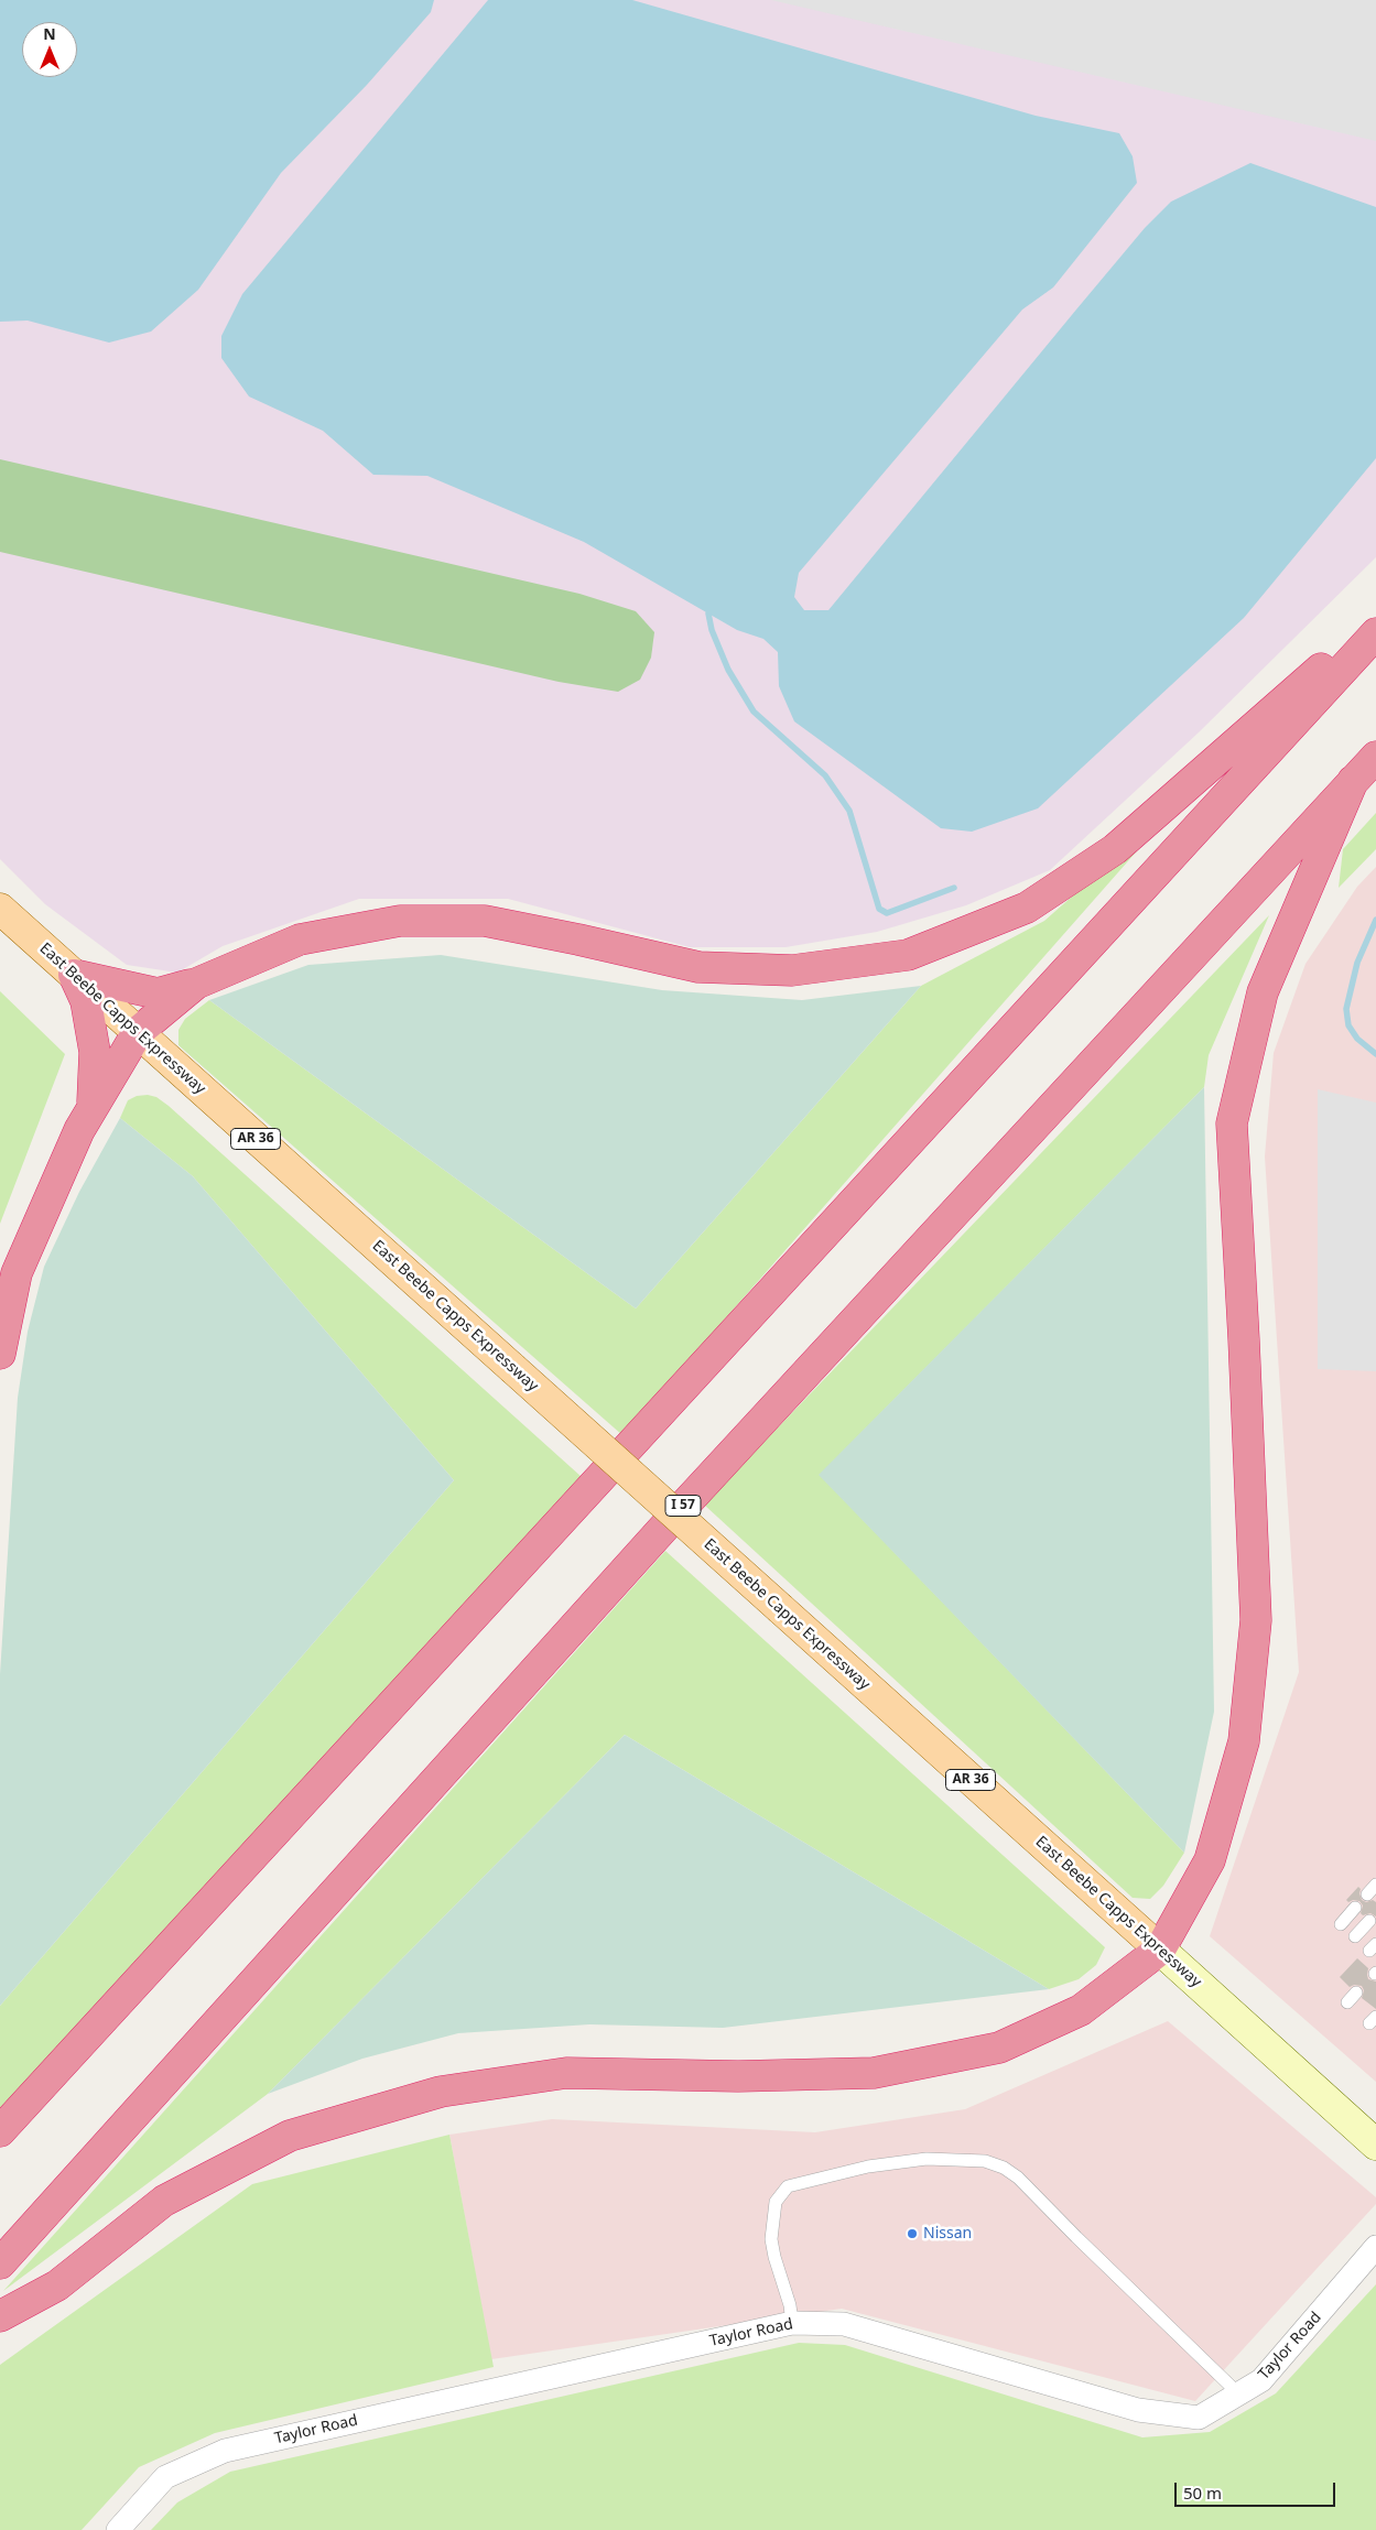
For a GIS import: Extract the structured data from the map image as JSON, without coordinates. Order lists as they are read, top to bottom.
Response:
{
  "streets": {
    "highway": ["I 57"],
    "main road": ["East Beebe Capps Expressway", "AR 36"],
    "street": ["Taylor Road"]
  },
  "places": ["Nissan"],
  "scale_bar": "50 m",
  "north": "top"
}
